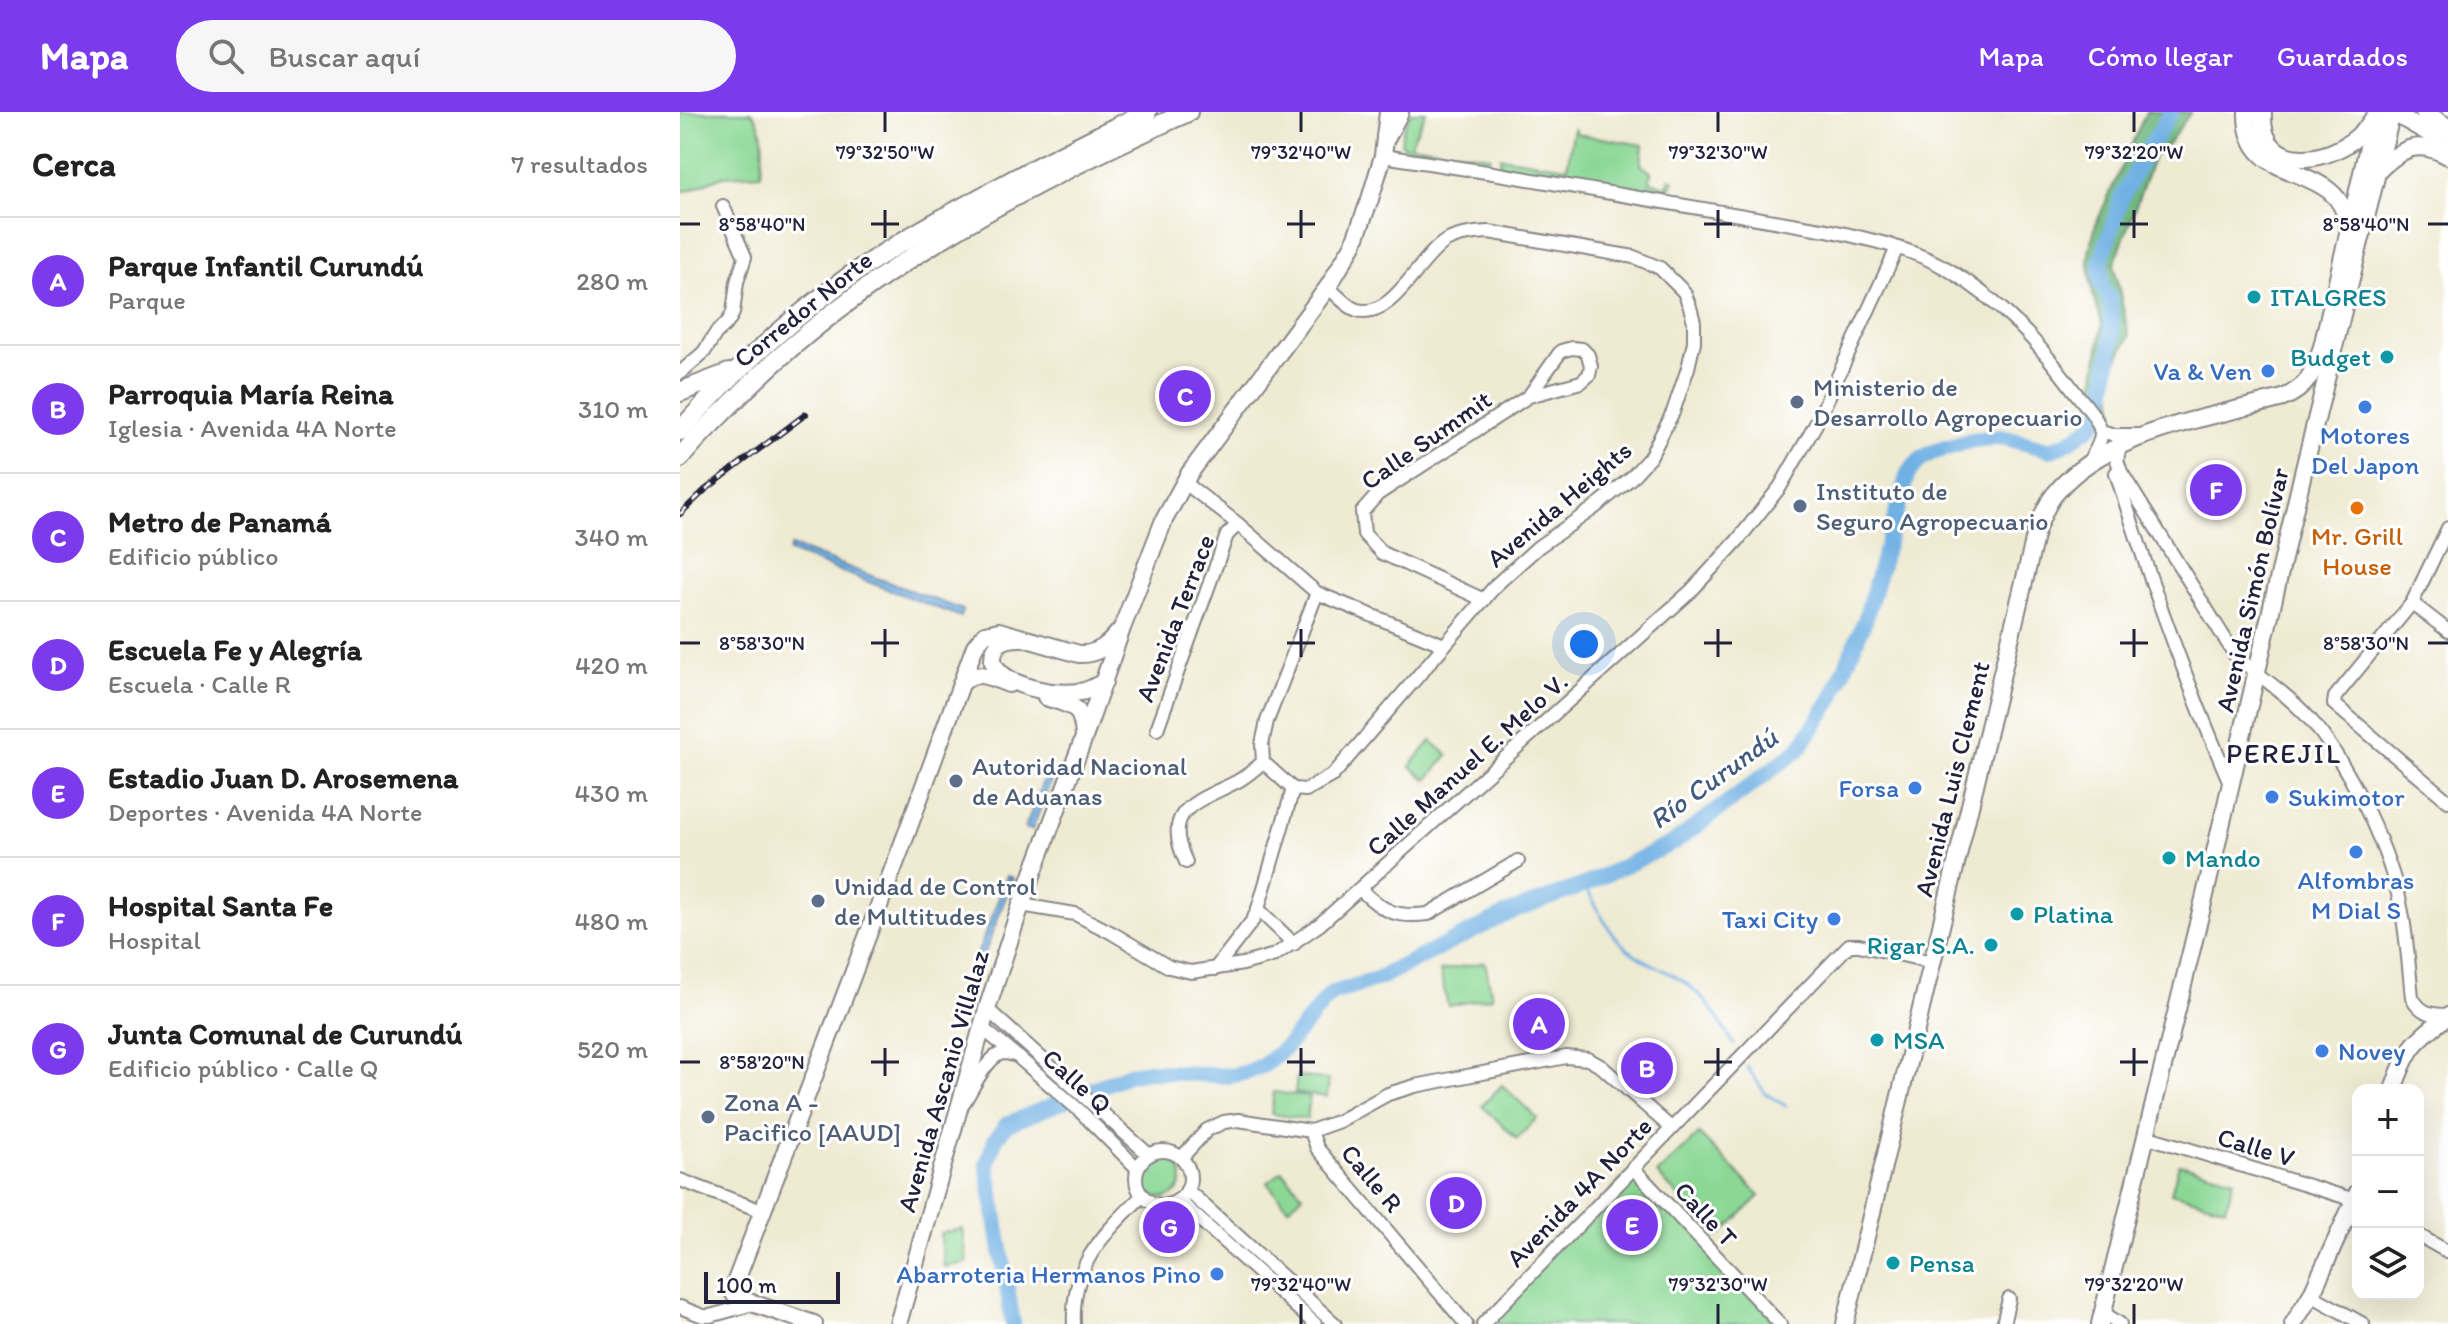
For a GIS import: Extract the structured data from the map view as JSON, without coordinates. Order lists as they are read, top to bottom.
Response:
{
  "streets": {
    "highway": ["Corredor Norte"],
    "main road": ["Avenida Simón Bolívar", "Avenida Luis Clement", "Avenida Ascanio Villalaz"],
    "street": [
      "Calle Summit",
      "Avenida Heights",
      "Avenida Terrace",
      "Calle Manuel E. Melo V.",
      "Calle Q",
      "Calle V",
      "Calle R",
      "Avenida 4A Norte",
      "Calle T"
    ]
  },
  "crossings": [
    ["Calle Summit", "Avenida Heights"],
    ["Avenida Heights", "Avenida Ascanio Villalaz"],
    ["Avenida Simón Bolívar", "Calle V"],
    ["Calle Manuel E. Melo V.", "Avenida Ascanio Villalaz"],
    ["Avenida Luis Clement", "Avenida 4A Norte"],
    ["Avenida Ascanio Villalaz", "Calle Q"],
    ["Avenida 4A Norte", "Calle T"]
  ],
  "districts": ["PEREJIL"],
  "water": ["Río Curundú"],
  "places": [
    "ITALGRES",
    "Budget",
    "Va & Ven",
    "Ministerio de Desarrollo Agropecuario",
    "Motores Del Japon",
    "Instituto de Seguro Agropecuario",
    "Mr. Grill House",
    "Autoridad Nacional de Aduanas",
    "Forsa",
    "Sukimotor",
    "Alfombras M Dial S",
    "Mando",
    "Unidad de Control de Multitudes",
    "Platina",
    "Taxi City",
    "Rigar S.A.",
    "MSA",
    "Novey",
    "Zona A - Pacìfico [AAUD]",
    "Pensa",
    "Abarroteria Hermanos Pino"
  ],
  "scale_bar": "100 m",
  "page": {
    "header": "Mapa",
    "search": "Buscar aquí",
    "nav": ["Mapa", "Cómo llegar", "Guardados"],
    "heading": ["Cerca", "7 resultados"],
    "list": [
      {
        "mark": "A",
        "name": "Parque Infantil Curundú",
        "note": "Parque",
        "value": "280 m"
      },
      {
        "mark": "B",
        "name": "Parroquia María Reina",
        "note": "Iglesia · Avenida 4A Norte",
        "value": "310 m"
      },
      {
        "mark": "C",
        "name": "Metro de Panamá",
        "note": "Edificio público",
        "value": "340 m"
      },
      {
        "mark": "D",
        "name": "Escuela Fe y Alegría",
        "note": "Escuela · Calle R",
        "value": "420 m"
      },
      {
        "mark": "E",
        "name": "Estadio Juan D. Arosemena",
        "note": "Deportes · Avenida 4A Norte",
        "value": "430 m"
      },
      {
        "mark": "F",
        "name": "Hospital Santa Fe",
        "note": "Hospital",
        "value": "480 m"
      },
      {
        "mark": "G",
        "name": "Junta Comunal de Curundú",
        "note": "Edificio público · Calle Q",
        "value": "520 m"
      }
    ],
    "pins": [
      "C",
      "F",
      "A",
      "B",
      "D",
      "E",
      "G"
    ],
    "map_buttons": ["+", "−"],
    "scale": "100 m"
  },
  "coordinates": [
    "79°32'50\"W",
    "79°32'40\"W",
    "79°32'30\"W",
    "79°32'20\"W",
    "8°58'40\"N",
    "8°58'30\"N",
    "8°58'20\"N"
  ]
}
